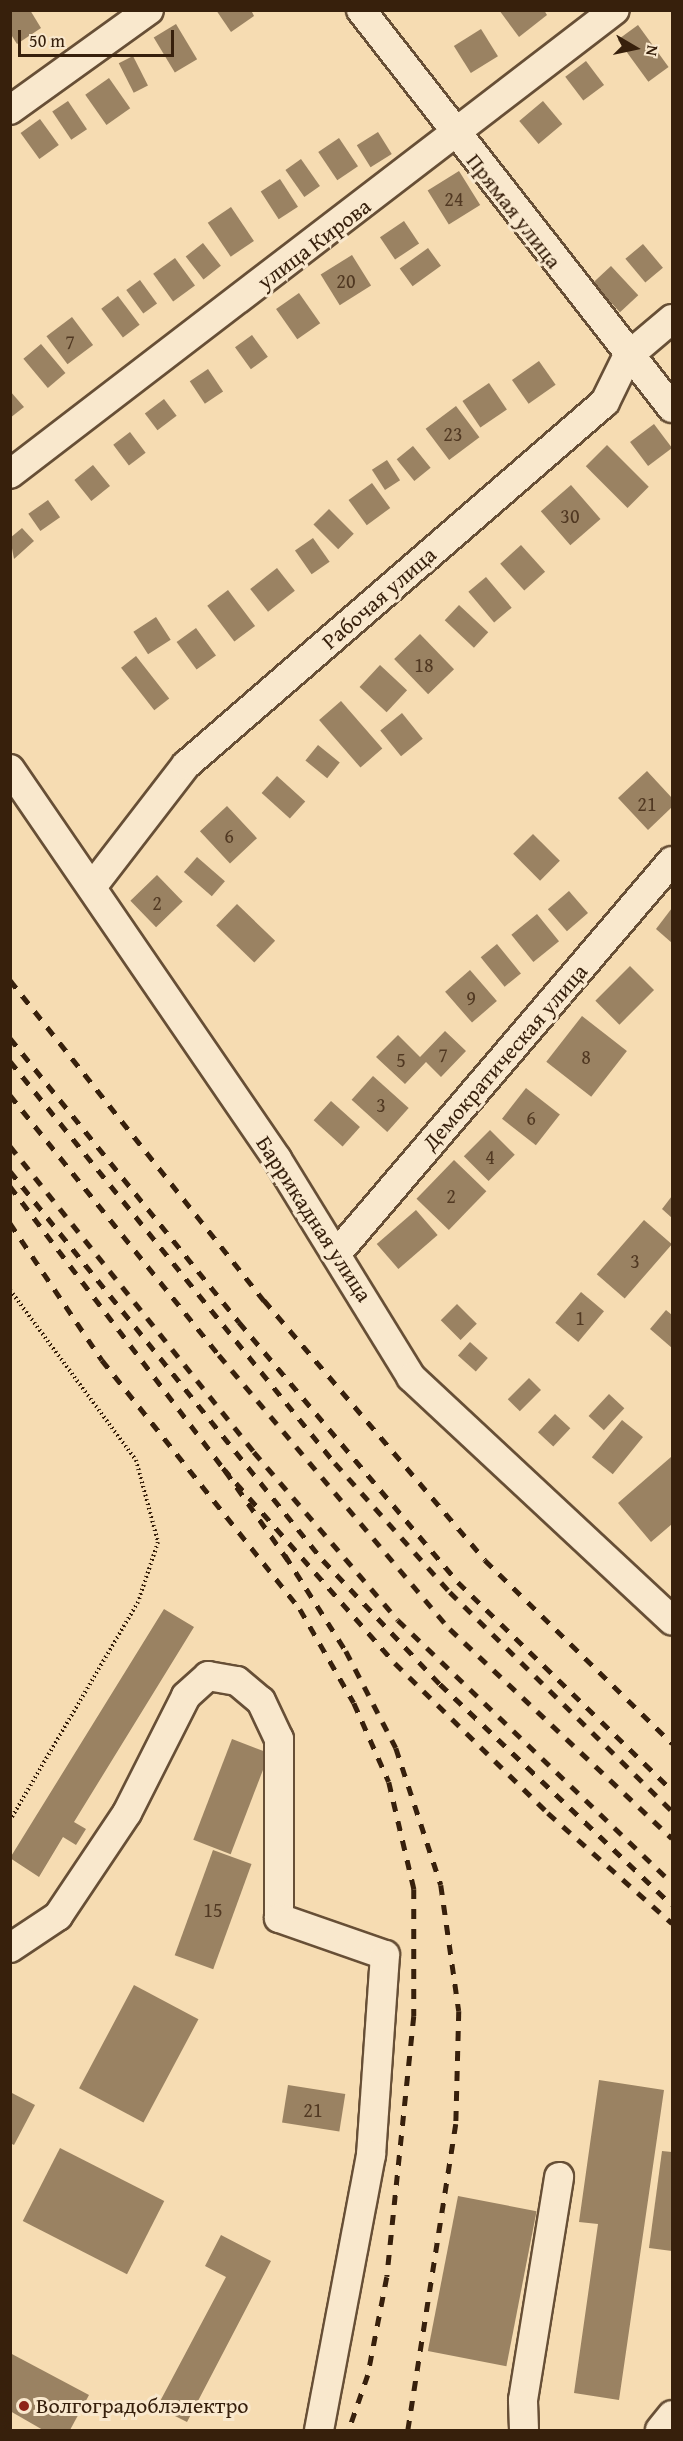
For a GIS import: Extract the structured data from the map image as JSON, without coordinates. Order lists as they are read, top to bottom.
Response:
{
  "streets": {
    "street": [
      "Прямая улица",
      "улица Кирова",
      "Рабочая улица",
      "Демократическая улица",
      "Баррикадная улица"
    ]
  },
  "crossings": [
    ["Прямая улица", "улица Кирова"],
    ["Прямая улица", "Рабочая улица"],
    ["Рабочая улица", "Баррикадная улица"],
    ["Демократическая улица", "Баррикадная улица"]
  ],
  "places": ["Волгоградоблэлектро"],
  "house_numbers": [
    "24",
    "20",
    "7",
    "23",
    "30",
    "18",
    "21",
    "6",
    "2",
    "9",
    "7",
    "8",
    "5",
    "3",
    "6",
    "4",
    "2",
    "3",
    "1",
    "15",
    "21"
  ],
  "scale_bar": "50 m",
  "north": "right"
}
